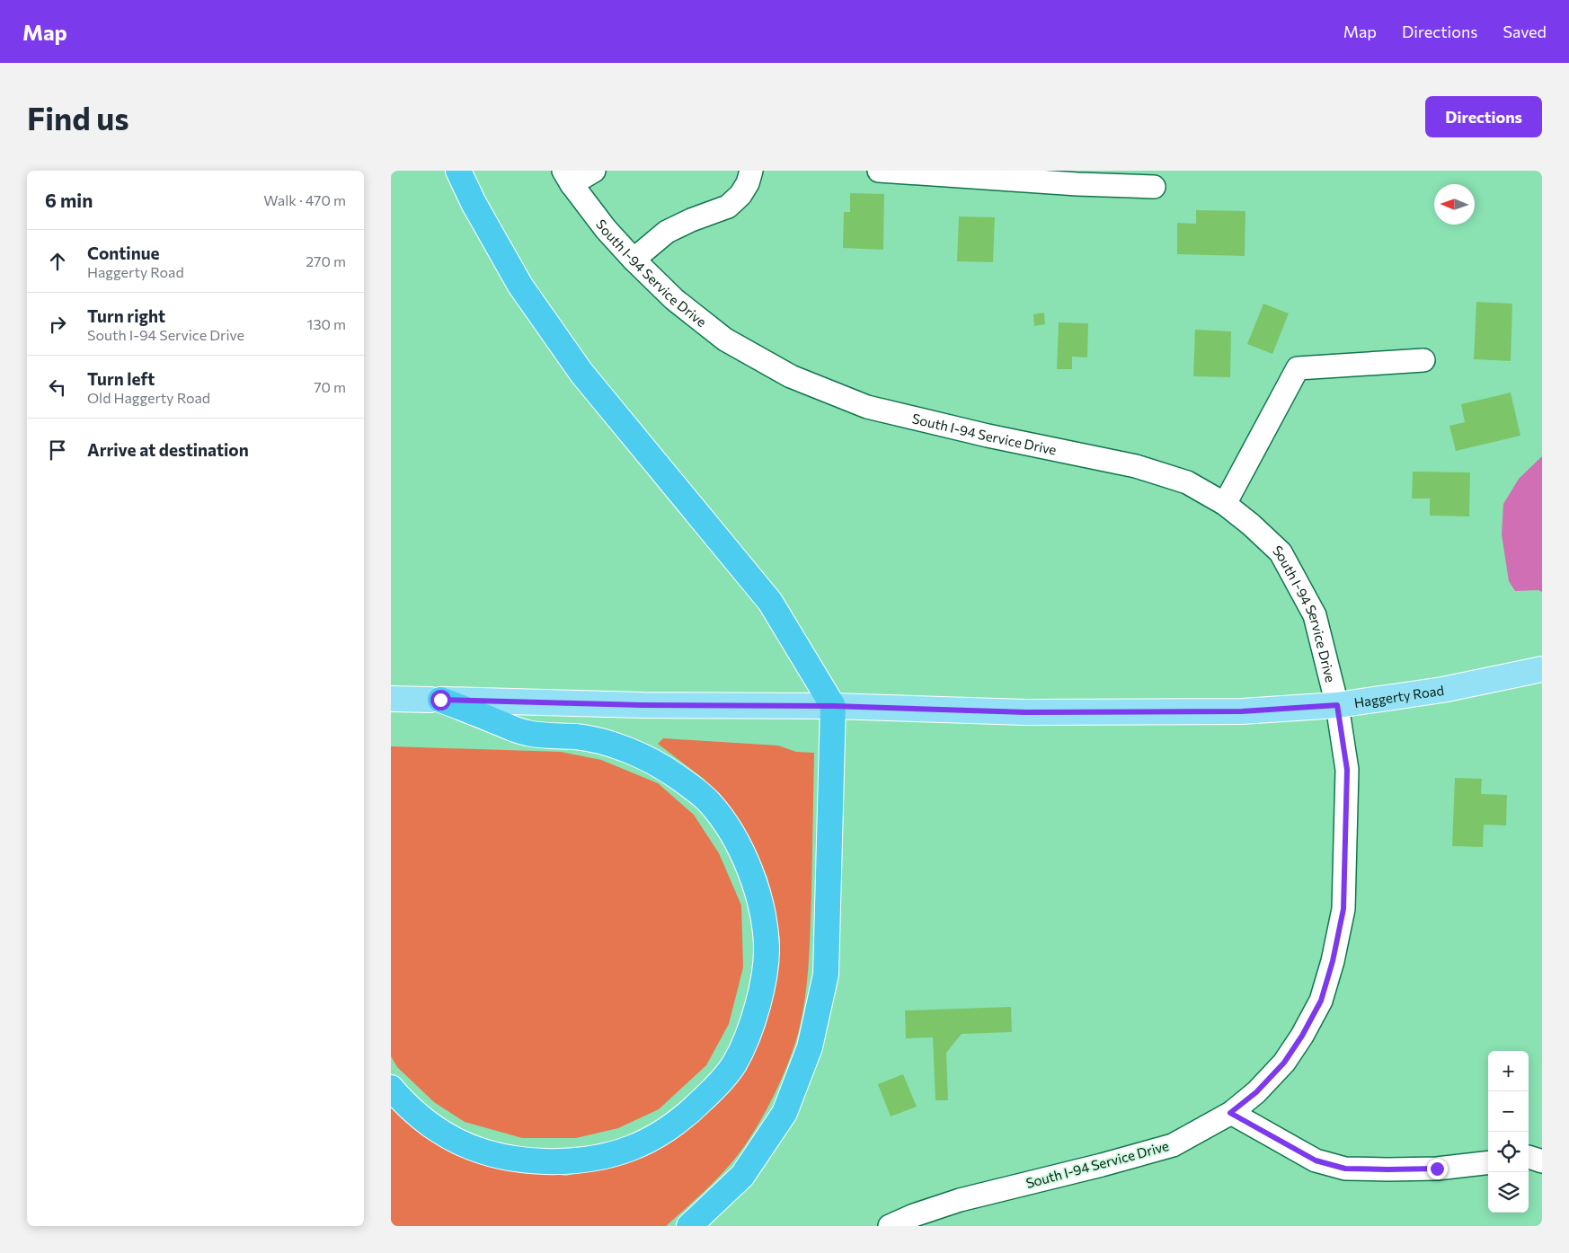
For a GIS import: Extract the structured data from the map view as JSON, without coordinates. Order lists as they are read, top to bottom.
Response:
{
  "streets": {
    "main road": ["Haggerty Road"],
    "street": ["South I-94 Service Drive"]
  },
  "crossings": [
    ["South I-94 Service Drive", "Haggerty Road"]
  ],
  "north": "left",
  "page": {
    "header": "Map",
    "nav": ["Map", "Directions", "Saved"],
    "buttons": "Directions",
    "title": "Find us",
    "heading": ["6 min", "Walk · 470 m"],
    "list": [
      ["Continue", "Haggerty Road", "270 m"],
      ["Turn right", "South I-94 Service Drive", "130 m"],
      ["Turn left", "Old Haggerty Road", "70 m"],
      "Arrive at destination"
    ],
    "map_buttons": ["+", "−"]
  }
}
